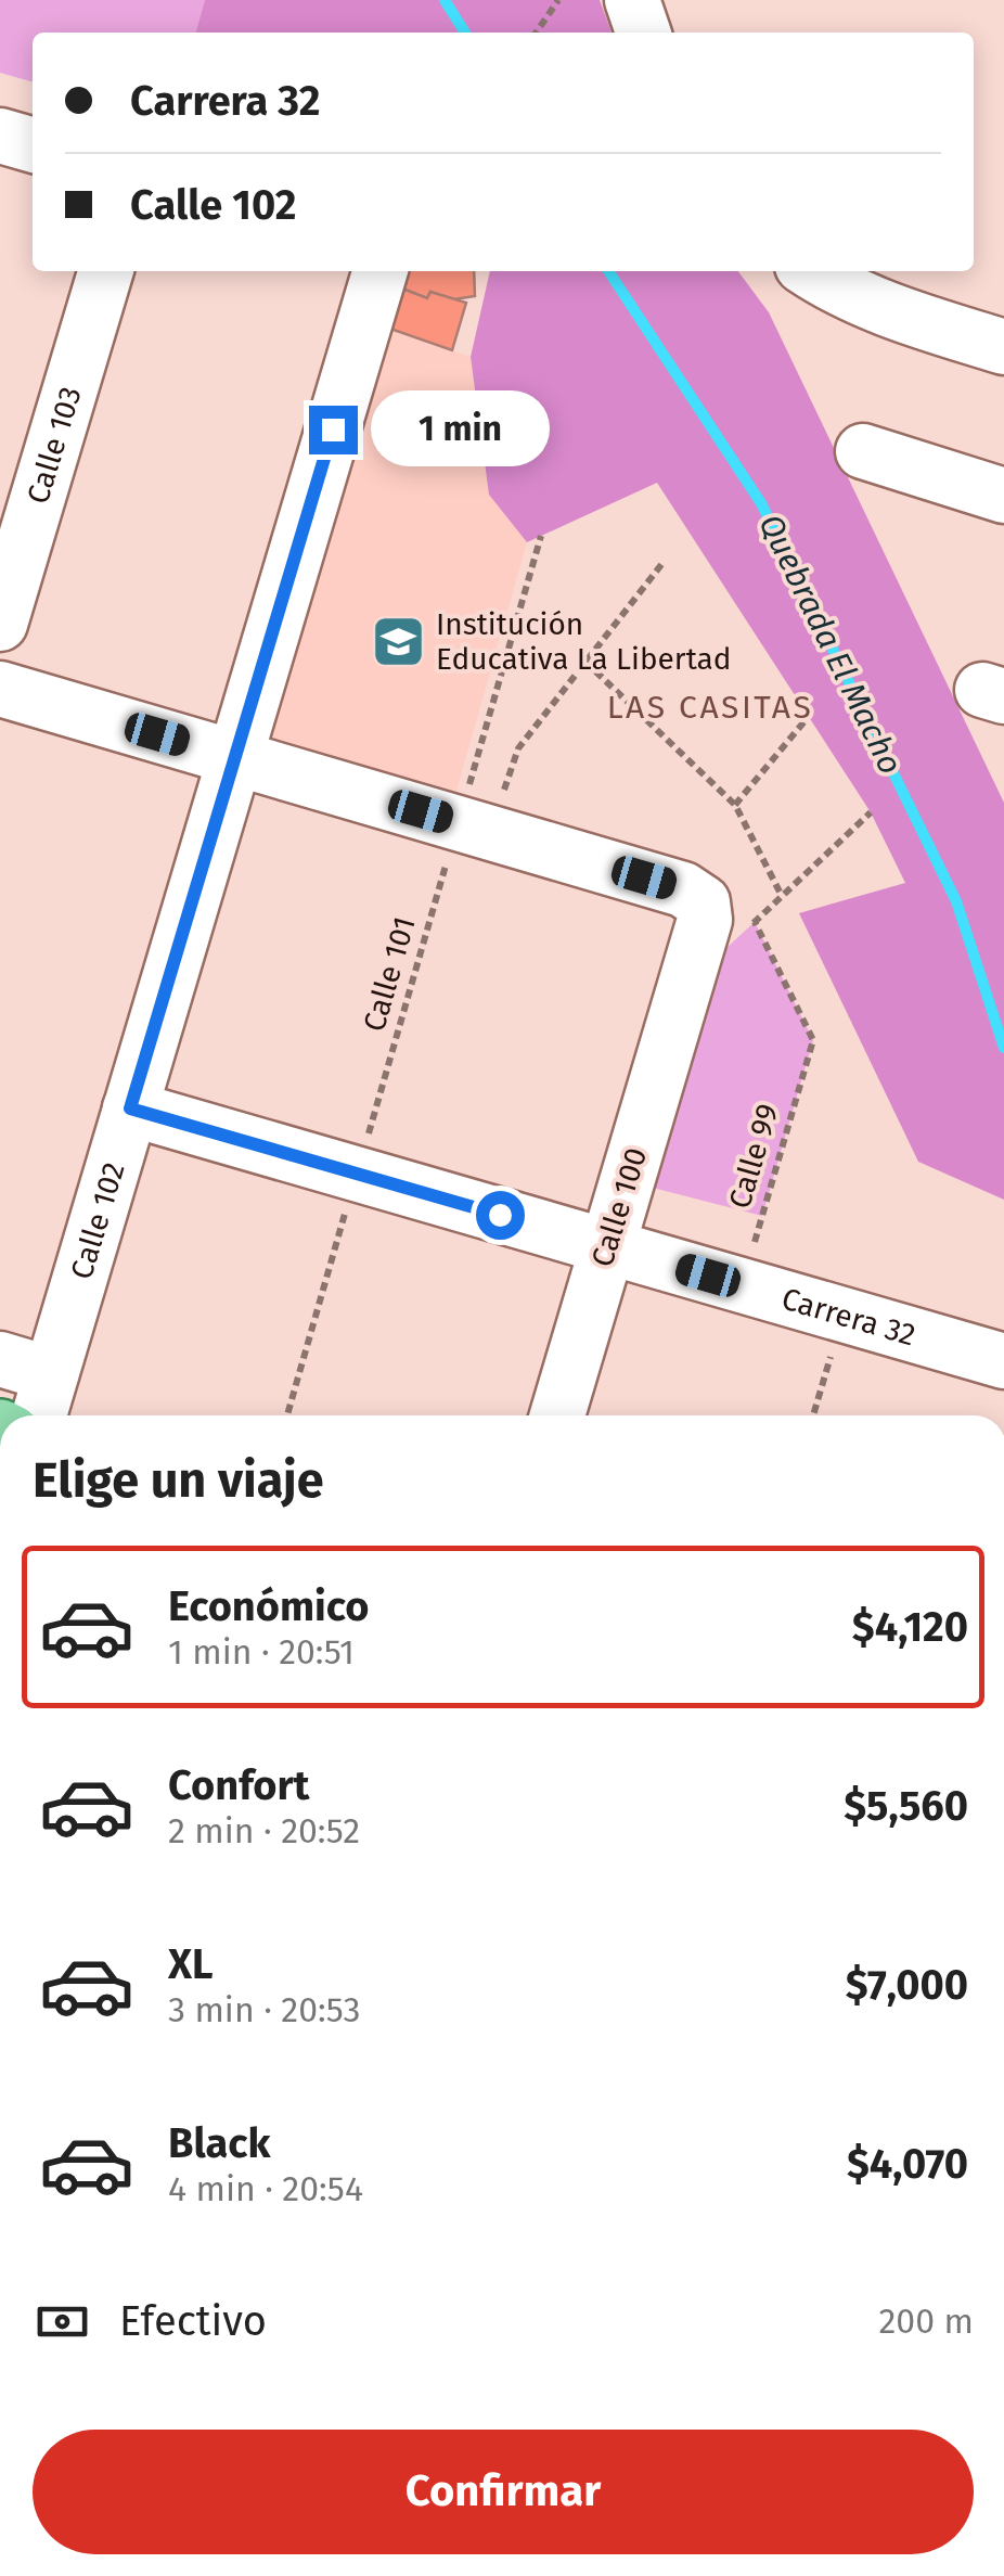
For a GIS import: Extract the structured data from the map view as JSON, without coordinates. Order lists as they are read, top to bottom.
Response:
{
  "streets": {
    "street": [
      "Calle 103",
      "Calle 100",
      "Calle 102",
      "Carrera 32"
    ],
    "path": ["Calle 101", "Calle 99"]
  },
  "crossings": [
    ["Calle 101", "Carrera 32"],
    ["Calle 99", "Carrera 32"],
    ["Calle 100", "Carrera 32"],
    ["Calle 102", "Carrera 32"]
  ],
  "districts": ["LAS CASITAS"],
  "water": ["Quebrada El Macho"],
  "places": {
    "school or university": ["Institución Educativa La Libertad"]
  },
  "page": {
    "banner": ["Carrera 32", "Calle 102"],
    "bubble": "1 min",
    "heading": "Elige un viaje",
    "list": [
      {
        "name": "Económico",
        "note": "1 min · 20:51",
        "value": "$4,120"
      },
      {
        "name": "Confort",
        "note": "2 min · 20:52",
        "value": "$5,560"
      },
      {
        "name": "XL",
        "note": "3 min · 20:53",
        "value": "$7,000"
      },
      {
        "name": "Black",
        "note": "4 min · 20:54",
        "value": "$4,070"
      }
    ],
    "pay": ["Efectivo", "200 m"],
    "buttons": "Confirmar"
  }
}
